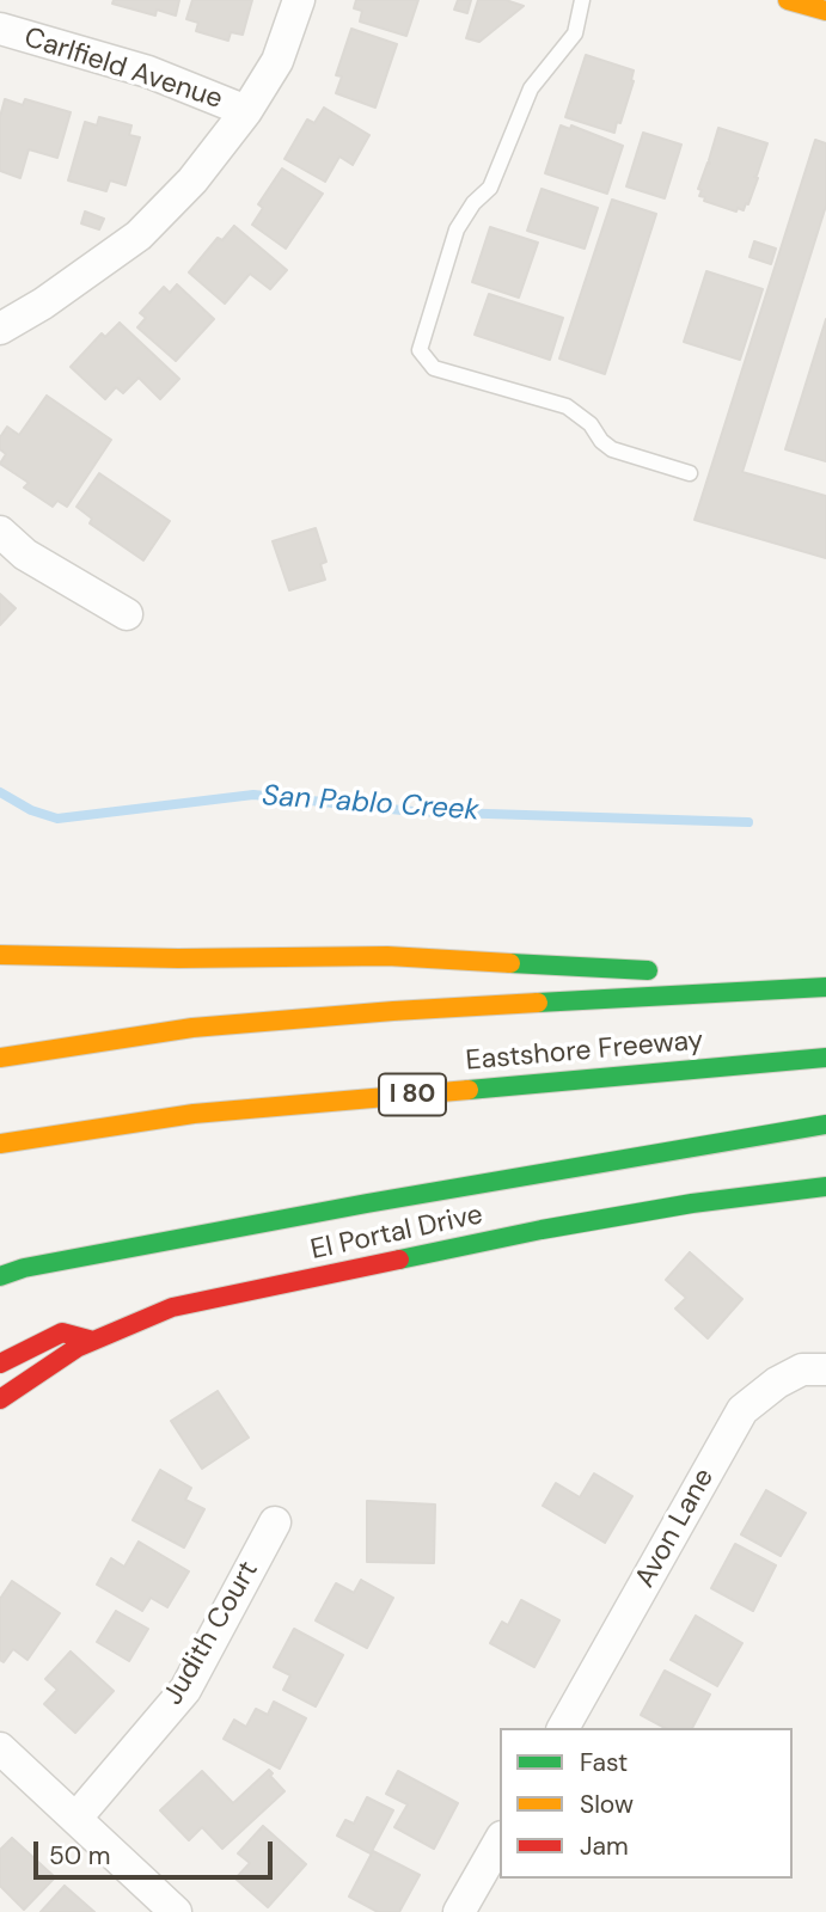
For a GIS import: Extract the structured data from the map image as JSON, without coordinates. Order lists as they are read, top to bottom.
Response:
{
  "streets": {
    "main road": ["Eastshore Freeway", "I 80", "El Portal Drive"],
    "street": ["Carlfield Avenue", "Avon Lane", "Judith Court"]
  },
  "water": ["San Pablo Creek"],
  "legend": ["Fast", "Slow", "Jam"],
  "scale_bar": "50 m"
}
